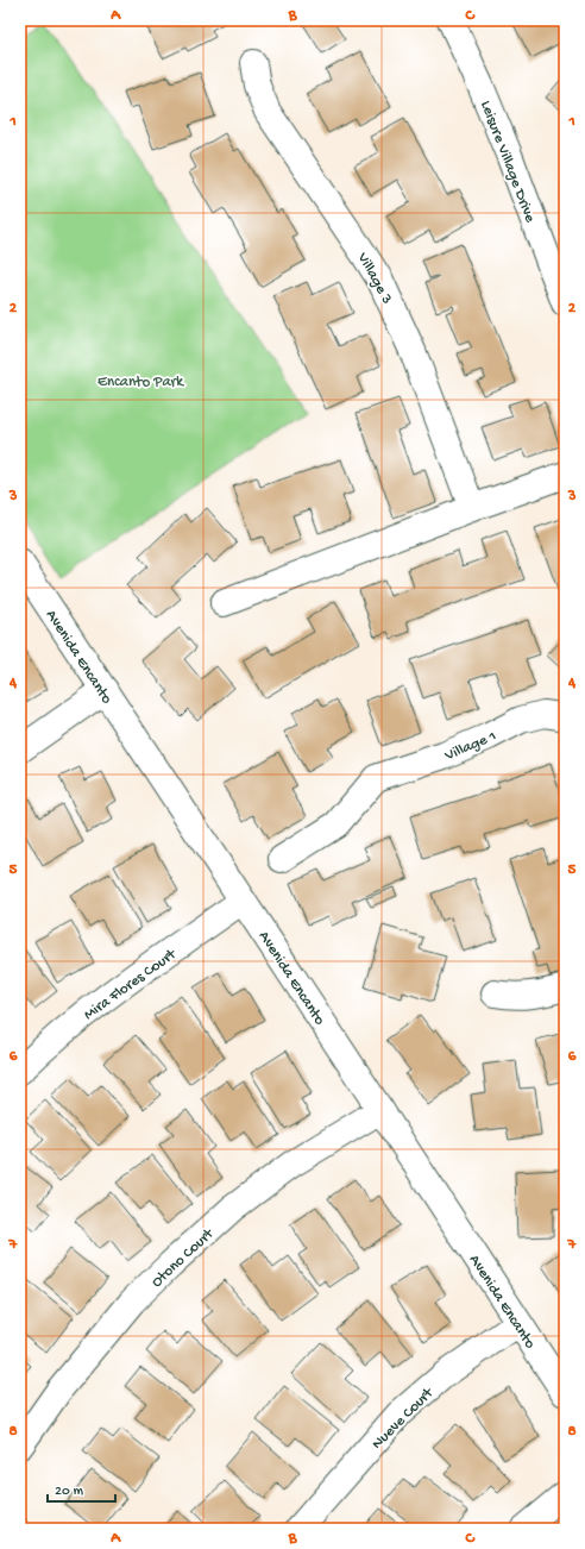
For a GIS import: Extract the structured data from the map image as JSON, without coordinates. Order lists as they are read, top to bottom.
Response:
{
  "streets": {
    "street": [
      "Leisure Village Drive",
      "Village 3",
      "Avenida Encanto",
      "Village 1",
      "Mira Flores Court",
      "Otono Court",
      "Nueve Court"
    ]
  },
  "crossings": [
    ["Avenida Encanto", "Mira Flores Court"],
    ["Avenida Encanto", "Otono Court"],
    ["Avenida Encanto", "Nueve Court"]
  ],
  "parks": ["Encanto Park"],
  "scale_bar": "20 m",
  "grid": {
    "columns": ["A", "B", "C"],
    "rows": [
      "1",
      "2",
      "3",
      "4",
      "5",
      "6",
      "7",
      "8"
    ]
  }
}
